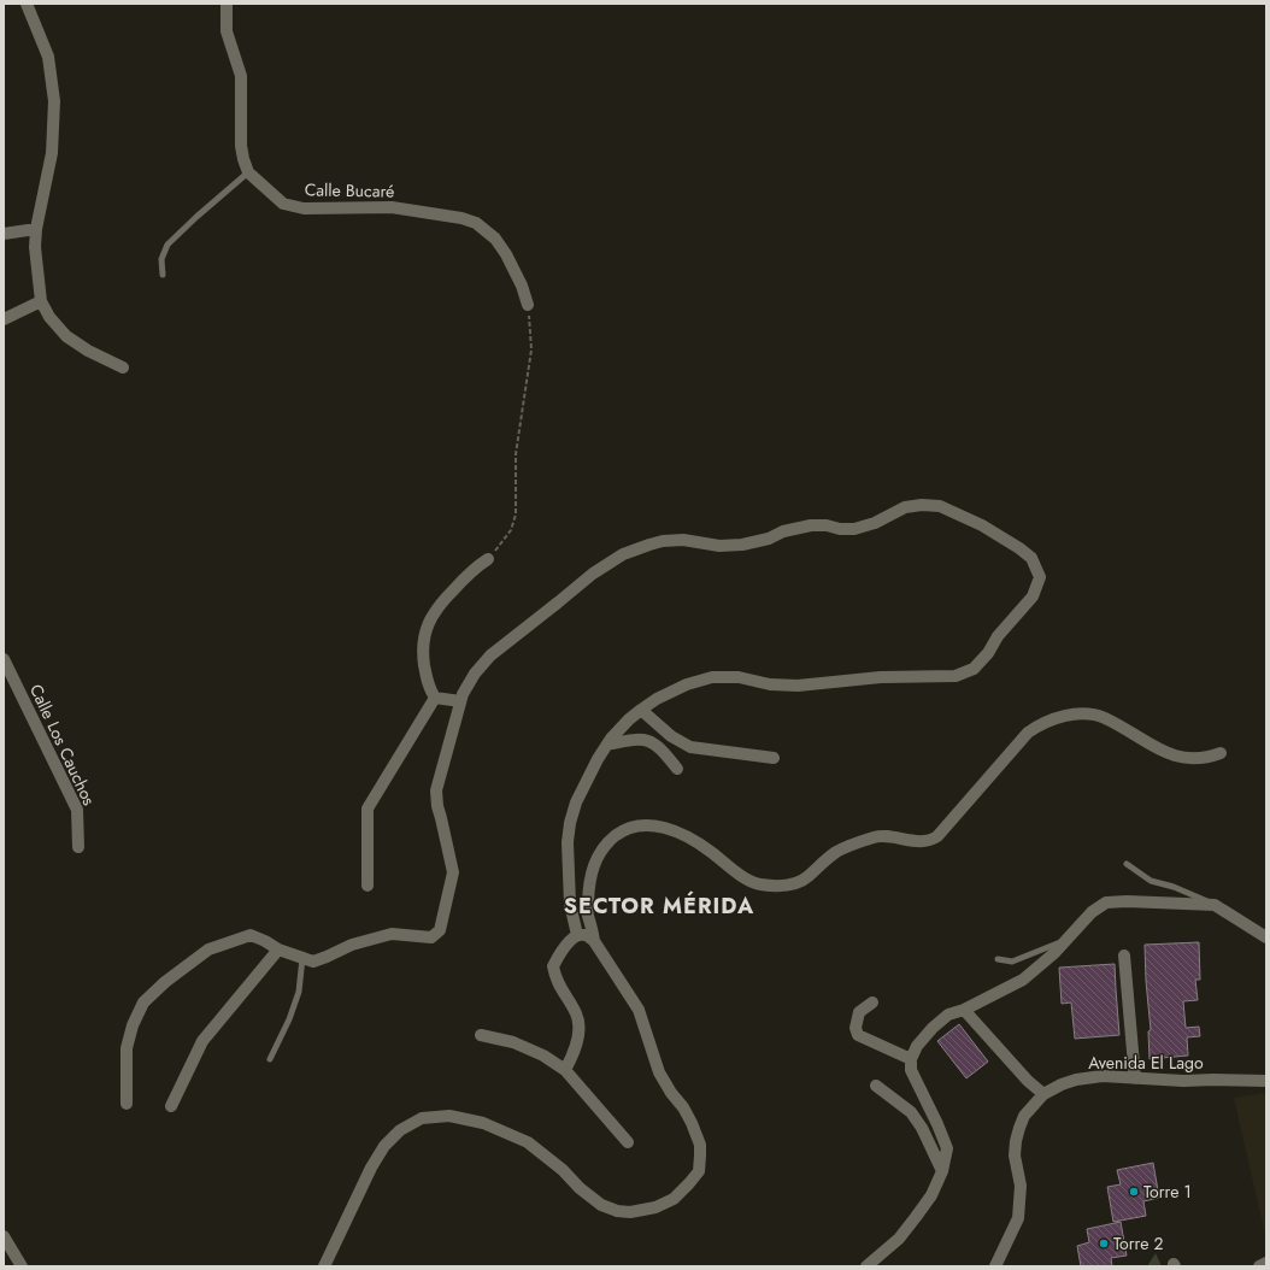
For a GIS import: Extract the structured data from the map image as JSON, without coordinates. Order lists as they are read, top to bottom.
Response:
{
  "streets": {
    "street": ["Calle Bucaré", "Calle Los Cauchos", "Avenida El Lago"]
  },
  "districts": ["SECTOR MÉRIDA"],
  "places": ["Torre 1", "Torre 2"]
}
